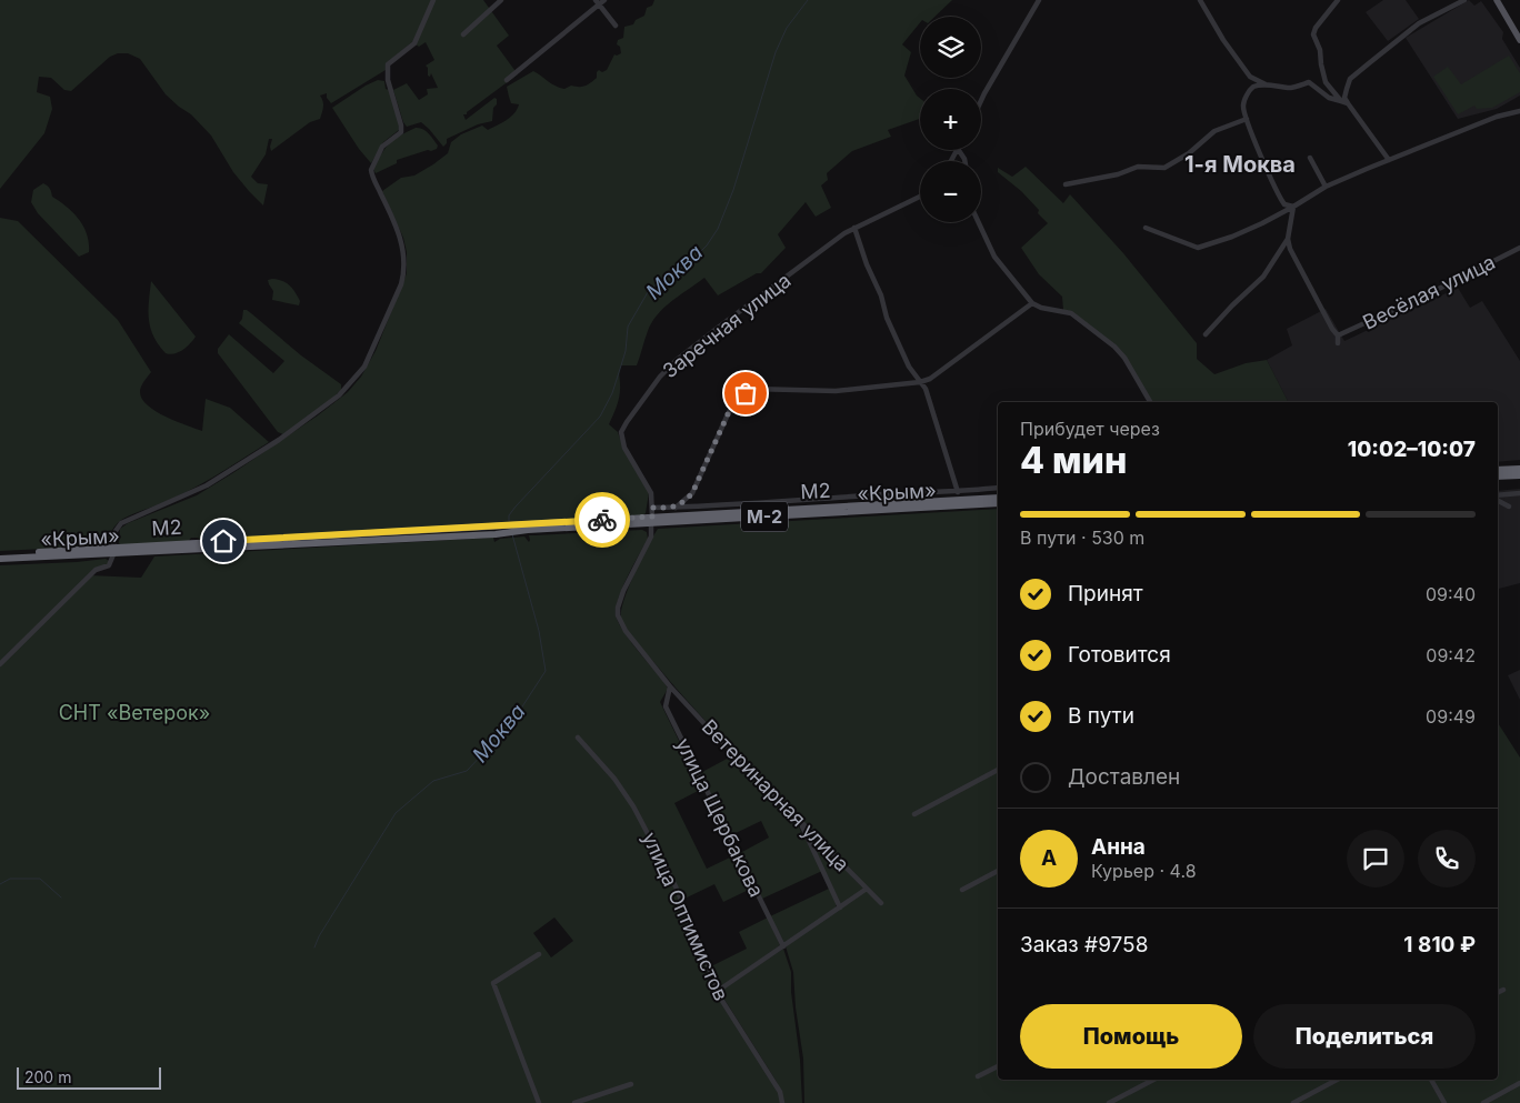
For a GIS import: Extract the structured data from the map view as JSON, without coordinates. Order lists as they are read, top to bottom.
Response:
{
  "streets": {
    "highway": ["М2", "«Крым»", "М-2"],
    "street": [
      "Весёлая улица",
      "Заречная улица",
      "Ветеринарная улица",
      "улица Щербакова",
      "улица Оптимистов"
    ]
  },
  "crossings": [
    ["Заречная улица", "М2"],
    ["Заречная улица", "Ветеринарная улица"],
    ["М2", "«Крым»"],
    ["М2", "Ветеринарная улица"],
    ["Ветеринарная улица", "улица Щербакова"]
  ],
  "districts": ["1-я Моква"],
  "water": ["Моква"],
  "parks": ["СНТ «Ветерок»"],
  "scale_bar": "200 m",
  "page": {
    "map_buttons": ["+", "−"],
    "heading": ["4 мин", "Прибудет через", "10:02–10:07"],
    "panel": [
      "Анна",
      "Курьер · 4.8",
      "Заказ #9758",
      "1 810 ₽"
    ],
    "bar": "В пути · 530 m",
    "list": [
      ["Принят", "09:40"],
      ["Готовится", "09:42"],
      ["В пути", "09:49"],
      "Доставлен"
    ],
    "round": "А",
    "buttons": ["Помощь", "Поделиться"],
    "scale": "200 m"
  }
}
